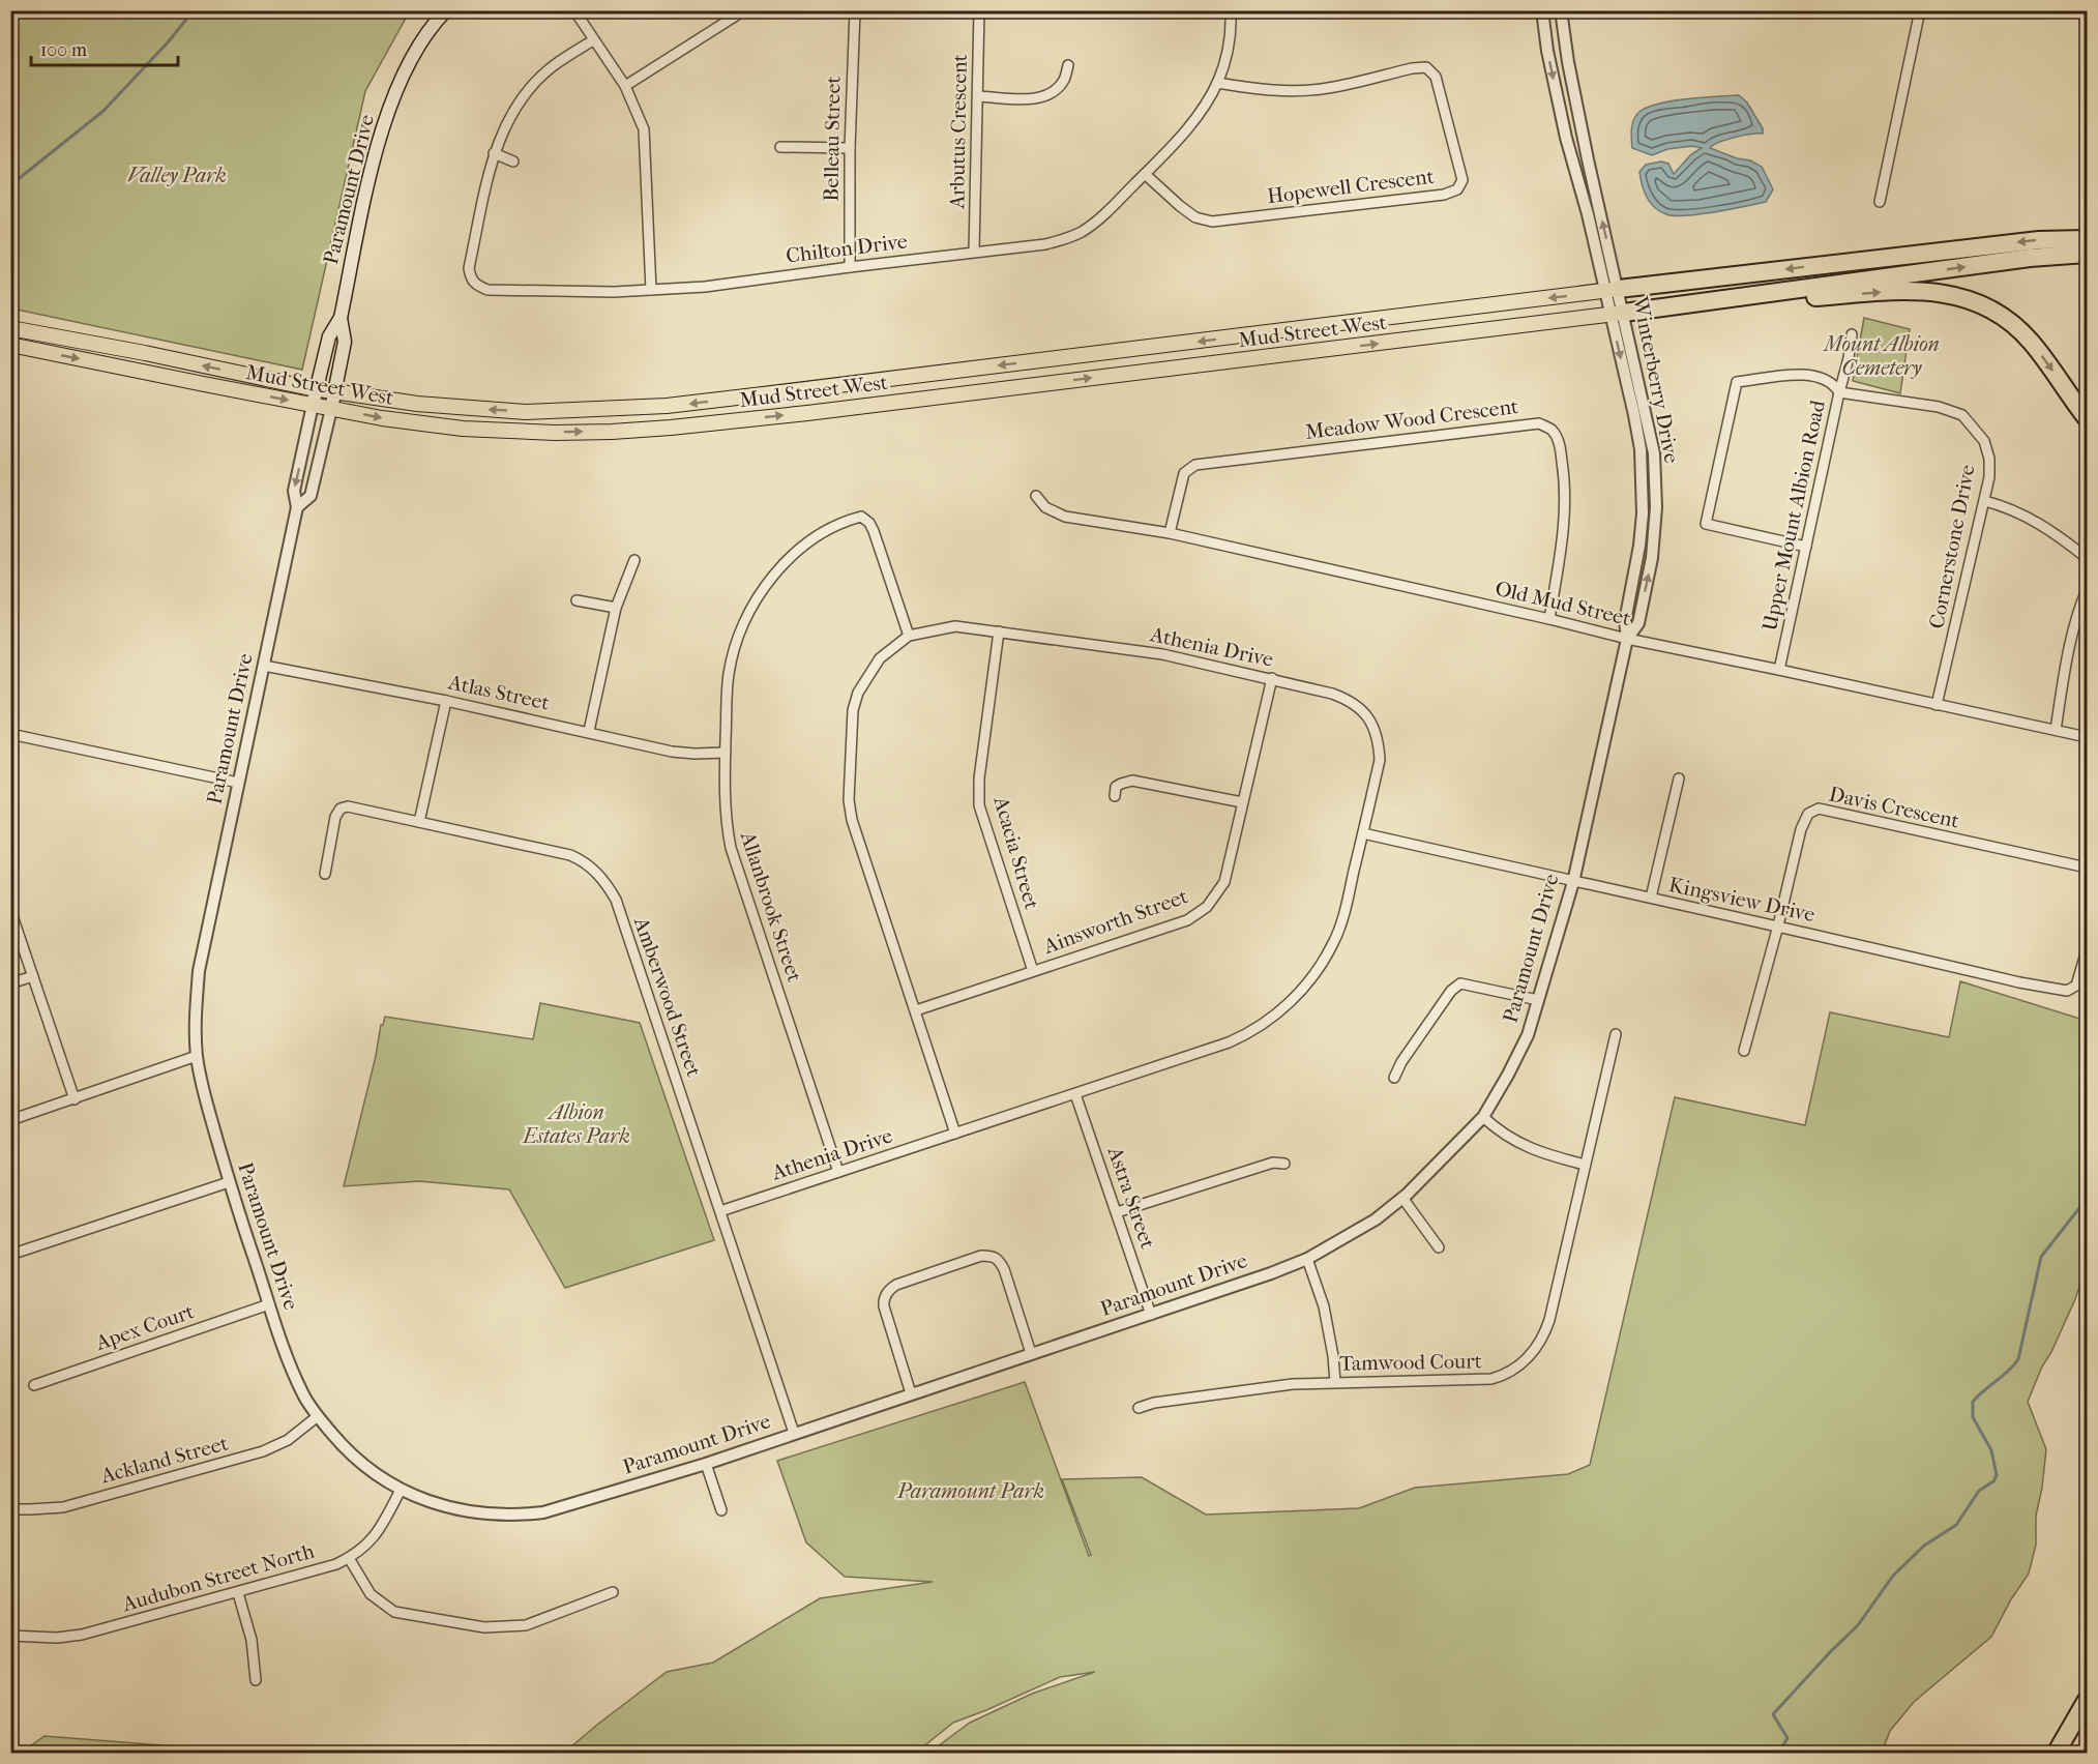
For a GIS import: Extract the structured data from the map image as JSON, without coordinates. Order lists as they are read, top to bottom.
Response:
{
  "streets": {
    "main road": ["Paramount Drive", "Mud Street West"],
    "street": [
      "Arbutus Crescent",
      "Belleau Street",
      "Hopewell Crescent",
      "Chilton Drive",
      "Winterberry Drive",
      "Meadow Wood Crescent",
      "Upper Mount Albion Road",
      "Cornerstone Drive",
      "Old Mud Street",
      "Athenia Drive",
      "Atlas Street",
      "Davis Crescent",
      "Acacia Street",
      "Kingsview Drive",
      "Allanbrook Street",
      "Ainsworth Street",
      "Amberwood Street",
      "Astra Street",
      "Apex Court",
      "Tamwood Court",
      "Ackland Street",
      "Audubon Street North"
    ]
  },
  "crossings": [
    ["Arbutus Crescent", "Chilton Drive"],
    ["Belleau Street", "Chilton Drive"],
    ["Hopewell Crescent", "Chilton Drive"],
    ["Paramount Drive", "Mud Street West"],
    ["Paramount Drive", "Winterberry Drive"],
    ["Paramount Drive", "Old Mud Street"],
    ["Paramount Drive", "Atlas Street"],
    ["Paramount Drive", "Kingsview Drive"],
    ["Paramount Drive", "Amberwood Street"],
    ["Paramount Drive", "Astra Street"],
    ["Paramount Drive", "Apex Court"],
    ["Paramount Drive", "Ackland Street"],
    ["Paramount Drive", "Audubon Street North"],
    ["Mud Street West", "Winterberry Drive"],
    ["Winterberry Drive", "Old Mud Street"],
    ["Meadow Wood Crescent", "Old Mud Street"],
    ["Upper Mount Albion Road", "Cornerstone Drive"],
    ["Upper Mount Albion Road", "Old Mud Street"],
    ["Cornerstone Drive", "Old Mud Street"],
    ["Athenia Drive", "Acacia Street"],
    ["Athenia Drive", "Kingsview Drive"],
    ["Athenia Drive", "Allanbrook Street"],
    ["Athenia Drive", "Ainsworth Street"],
    ["Athenia Drive", "Amberwood Street"],
    ["Athenia Drive", "Astra Street"],
    ["Atlas Street", "Allanbrook Street"],
    ["Davis Crescent", "Kingsview Drive"],
    ["Acacia Street", "Ainsworth Street"]
  ],
  "parks": [
    "Valley Park",
    "Mount Albion Cemetery",
    "Albion Estates Park",
    "Paramount Park"
  ],
  "scale_bar": "100 m"
}
